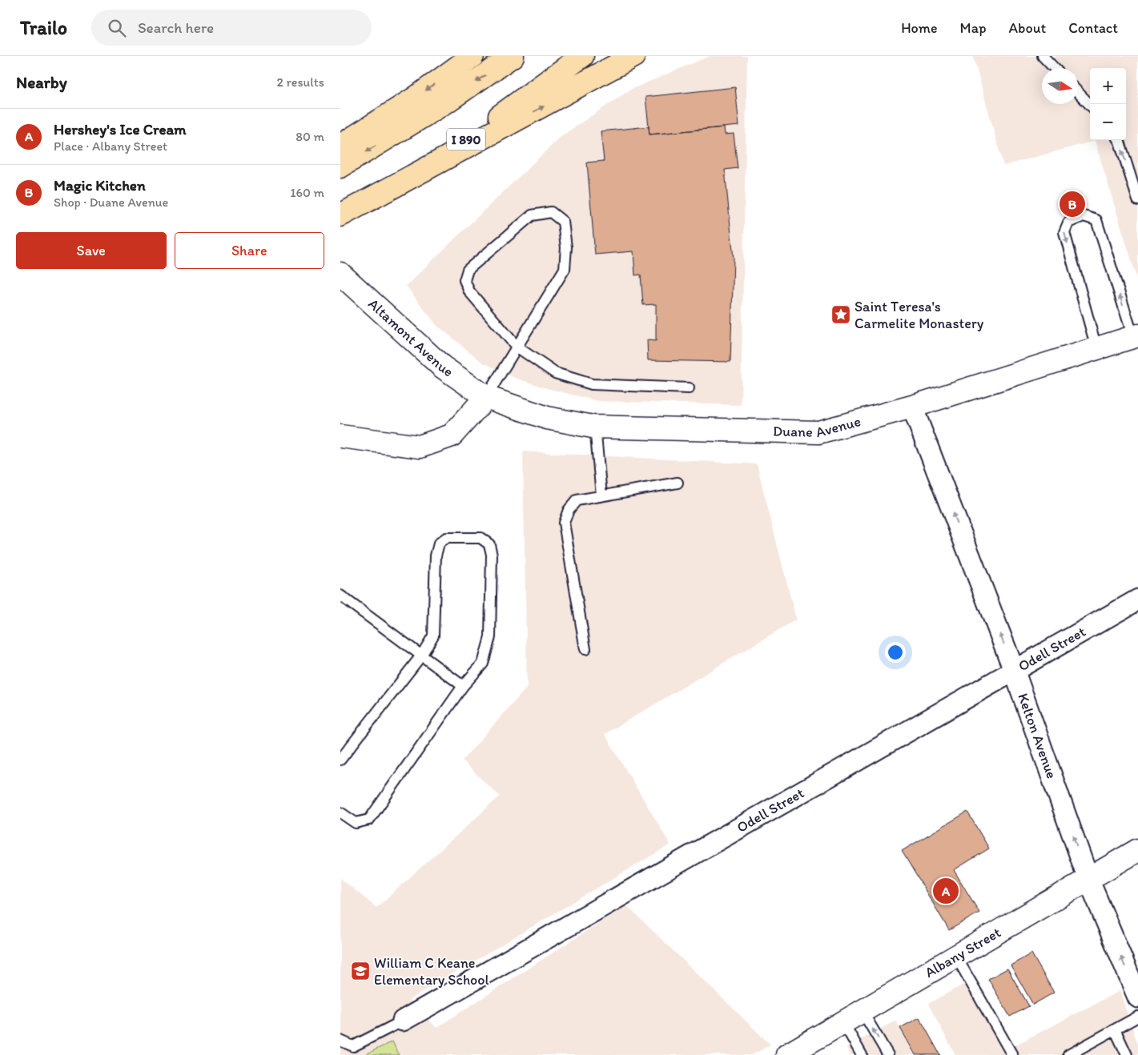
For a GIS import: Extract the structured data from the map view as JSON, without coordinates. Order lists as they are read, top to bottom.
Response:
{
  "streets": {
    "highway": ["I 890"],
    "main road": ["Altamont Avenue", "Duane Avenue", "Albany Street"],
    "street": ["Odell Street", "Kelton Avenue"]
  },
  "crossings": [
    ["Altamont Avenue", "Duane Avenue"],
    ["Duane Avenue", "Kelton Avenue"],
    ["Odell Street", "Kelton Avenue"],
    ["Kelton Avenue", "Albany Street"]
  ],
  "one_way": ["Kelton Avenue"],
  "places": {
    "place": ["Saint Teresa's Carmelite Monastery"],
    "school or university": ["William C Keane Elementary School"]
  },
  "north": "right",
  "page": {
    "header": "Trailo",
    "search": "Search here",
    "nav": [
      "Home",
      "Map",
      "About",
      "Contact"
    ],
    "heading": ["Nearby", "2 results"],
    "map_buttons": ["+", "−"],
    "list": [
      {
        "mark": "A",
        "name": "Hershey's Ice Cream",
        "note": "Place · Albany Street",
        "value": "80 m"
      },
      {
        "mark": "B",
        "name": "Magic Kitchen",
        "note": "Shop · Duane Avenue",
        "value": "160 m"
      }
    ],
    "pins": ["B", "A"],
    "buttons": ["Save", "Share"]
  }
}
